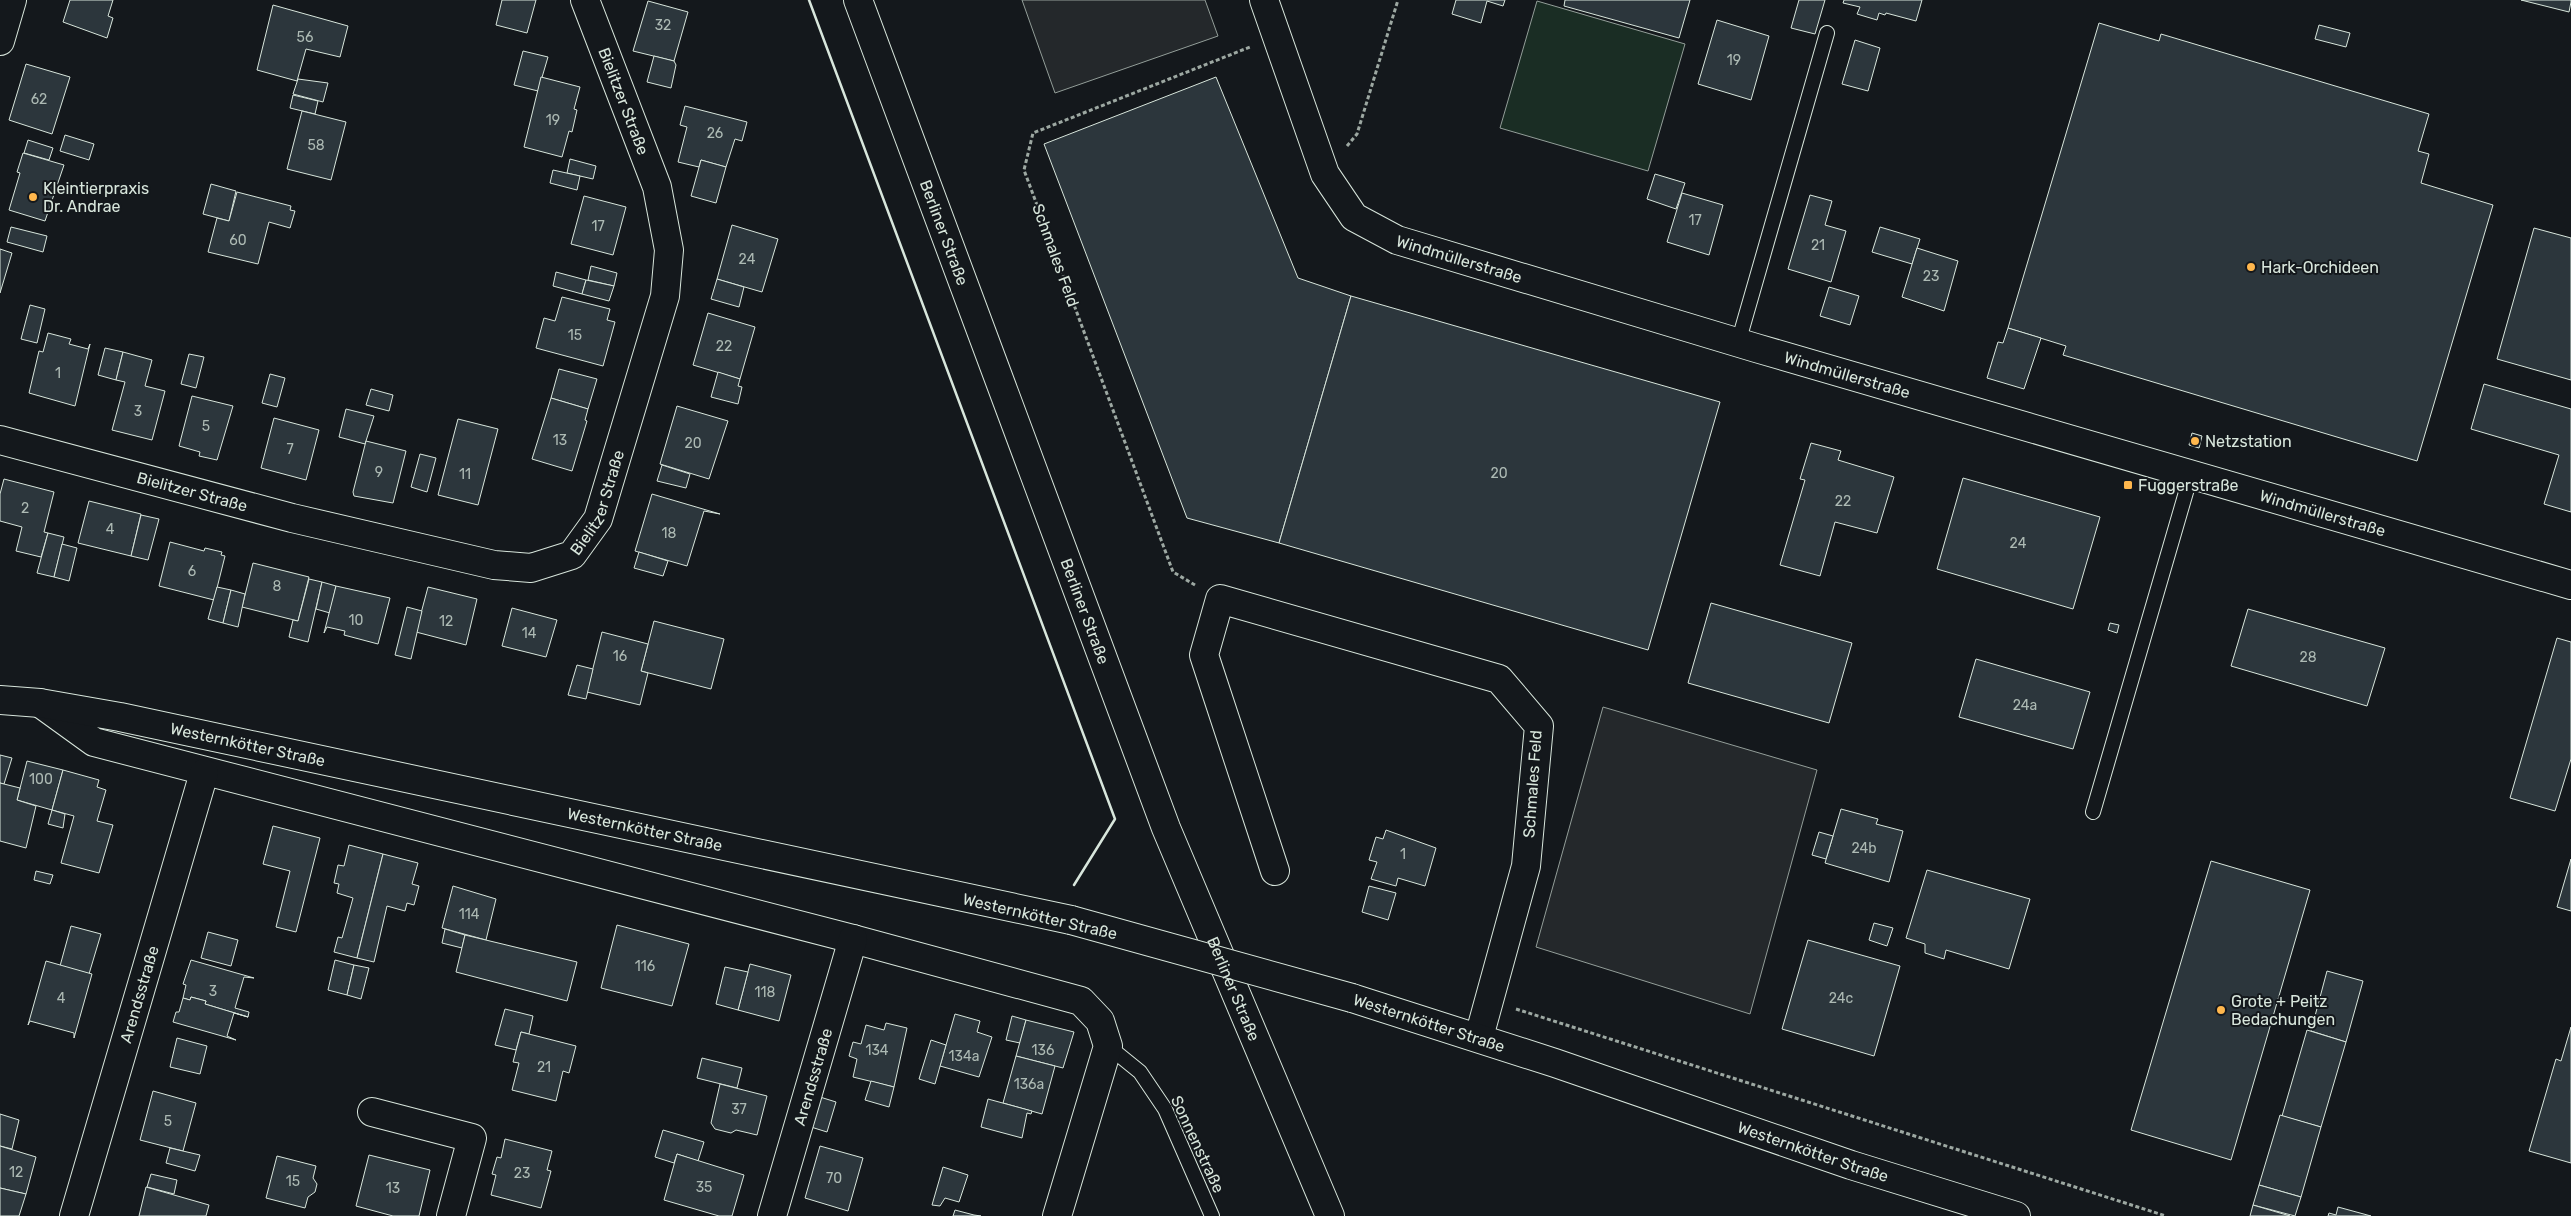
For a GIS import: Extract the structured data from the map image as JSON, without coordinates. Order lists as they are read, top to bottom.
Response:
{
  "streets": {
    "street": [
      "Bielitzer Straße",
      "Berliner Straße",
      "Schmales Feld",
      "Windmüllerstraße",
      "Westernkötter Straße",
      "Arendsstraße"
    ],
    "lane": ["Sonnenstraße"]
  },
  "crossings": [
    ["Schmales Feld", "Windmüllerstraße"],
    ["Schmales Feld", "Westernkötter Straße"],
    ["Westernkötter Straße", "Arendsstraße"],
    ["Westernkötter Straße", "Sonnenstraße"]
  ],
  "places": {
    "other": [
      "Kleintierpraxis Dr. Andrae",
      "Hark-Orchideen",
      "Netzstation",
      "Grote + Peitz Bedachungen"
    ],
    "transit": ["Fuggerstraße"]
  },
  "house_numbers": [
    "32",
    "56",
    "19",
    "62",
    "19",
    "26",
    "58",
    "17",
    "17",
    "60",
    "21",
    "24",
    "23",
    "15",
    "22",
    "1",
    "3",
    "5",
    "13",
    "20",
    "7",
    "9",
    "20",
    "11",
    "22",
    "2",
    "4",
    "18",
    "24",
    "6",
    "8",
    "10",
    "12",
    "14",
    "16",
    "28",
    "24a",
    "100",
    "24b",
    "1",
    "114",
    "116",
    "3",
    "118",
    "4",
    "24c",
    "134",
    "136",
    "134a",
    "21",
    "136a",
    "37",
    "5",
    "12",
    "23",
    "70",
    "15",
    "35",
    "13"
  ]
}
